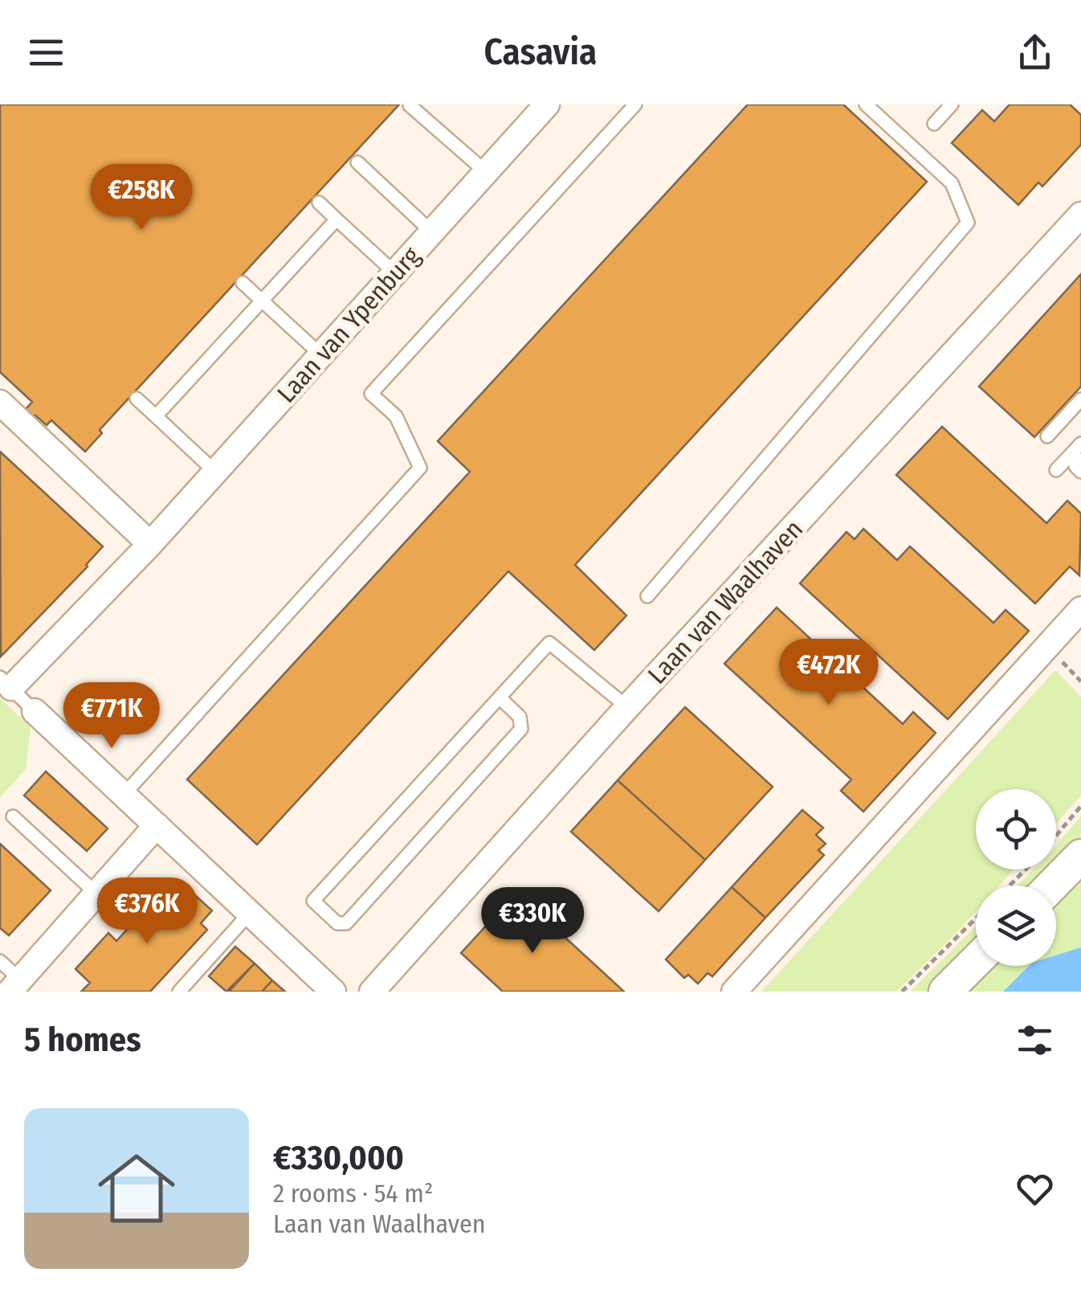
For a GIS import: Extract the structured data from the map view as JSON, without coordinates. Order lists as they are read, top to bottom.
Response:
{
  "streets": {
    "street": ["Laan van Ypenburg", "Laan van Waalhaven"]
  },
  "page": {
    "header": "Casavia",
    "price": [
      "€258K",
      "€472K",
      "€771K",
      "€376K",
      "€330K"
    ],
    "heading": "5 homes",
    "list": [
      {
        "name": "€330,000",
        "note": "2 rooms · 54 m² · Laan van Waalhaven"
      }
    ]
  }
}
